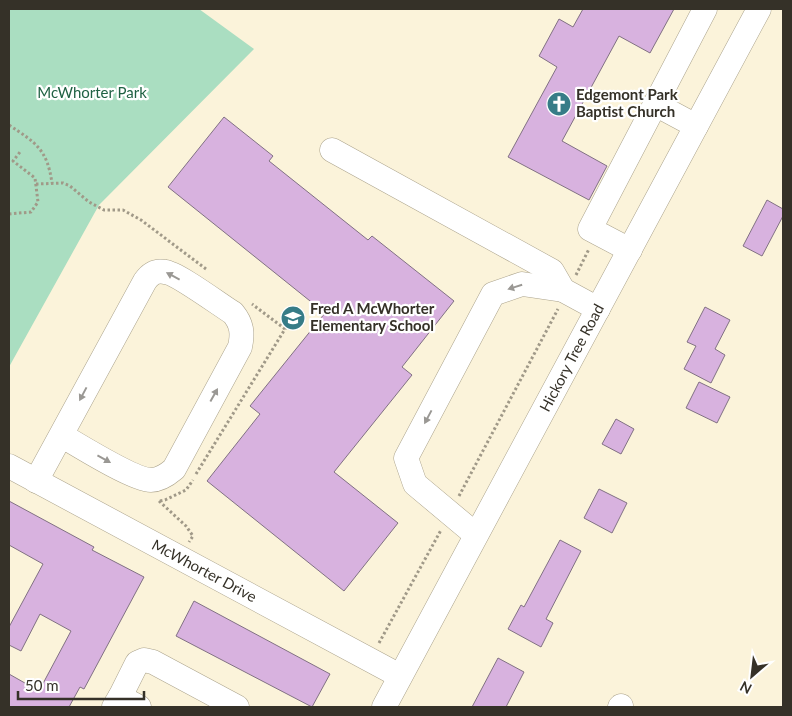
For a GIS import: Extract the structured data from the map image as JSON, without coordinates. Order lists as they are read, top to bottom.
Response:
{
  "streets": {
    "street": ["Hickory Tree Road", "McWhorter Drive"]
  },
  "crossings": [
    ["Hickory Tree Road", "McWhorter Drive"]
  ],
  "parks": ["McWhorter Park"],
  "places": {
    "church": ["Edgemont Park Baptist Church"],
    "school or university": ["Fred A McWhorter Elementary School"]
  },
  "scale_bar": "50 m",
  "north": "bottom left"
}
